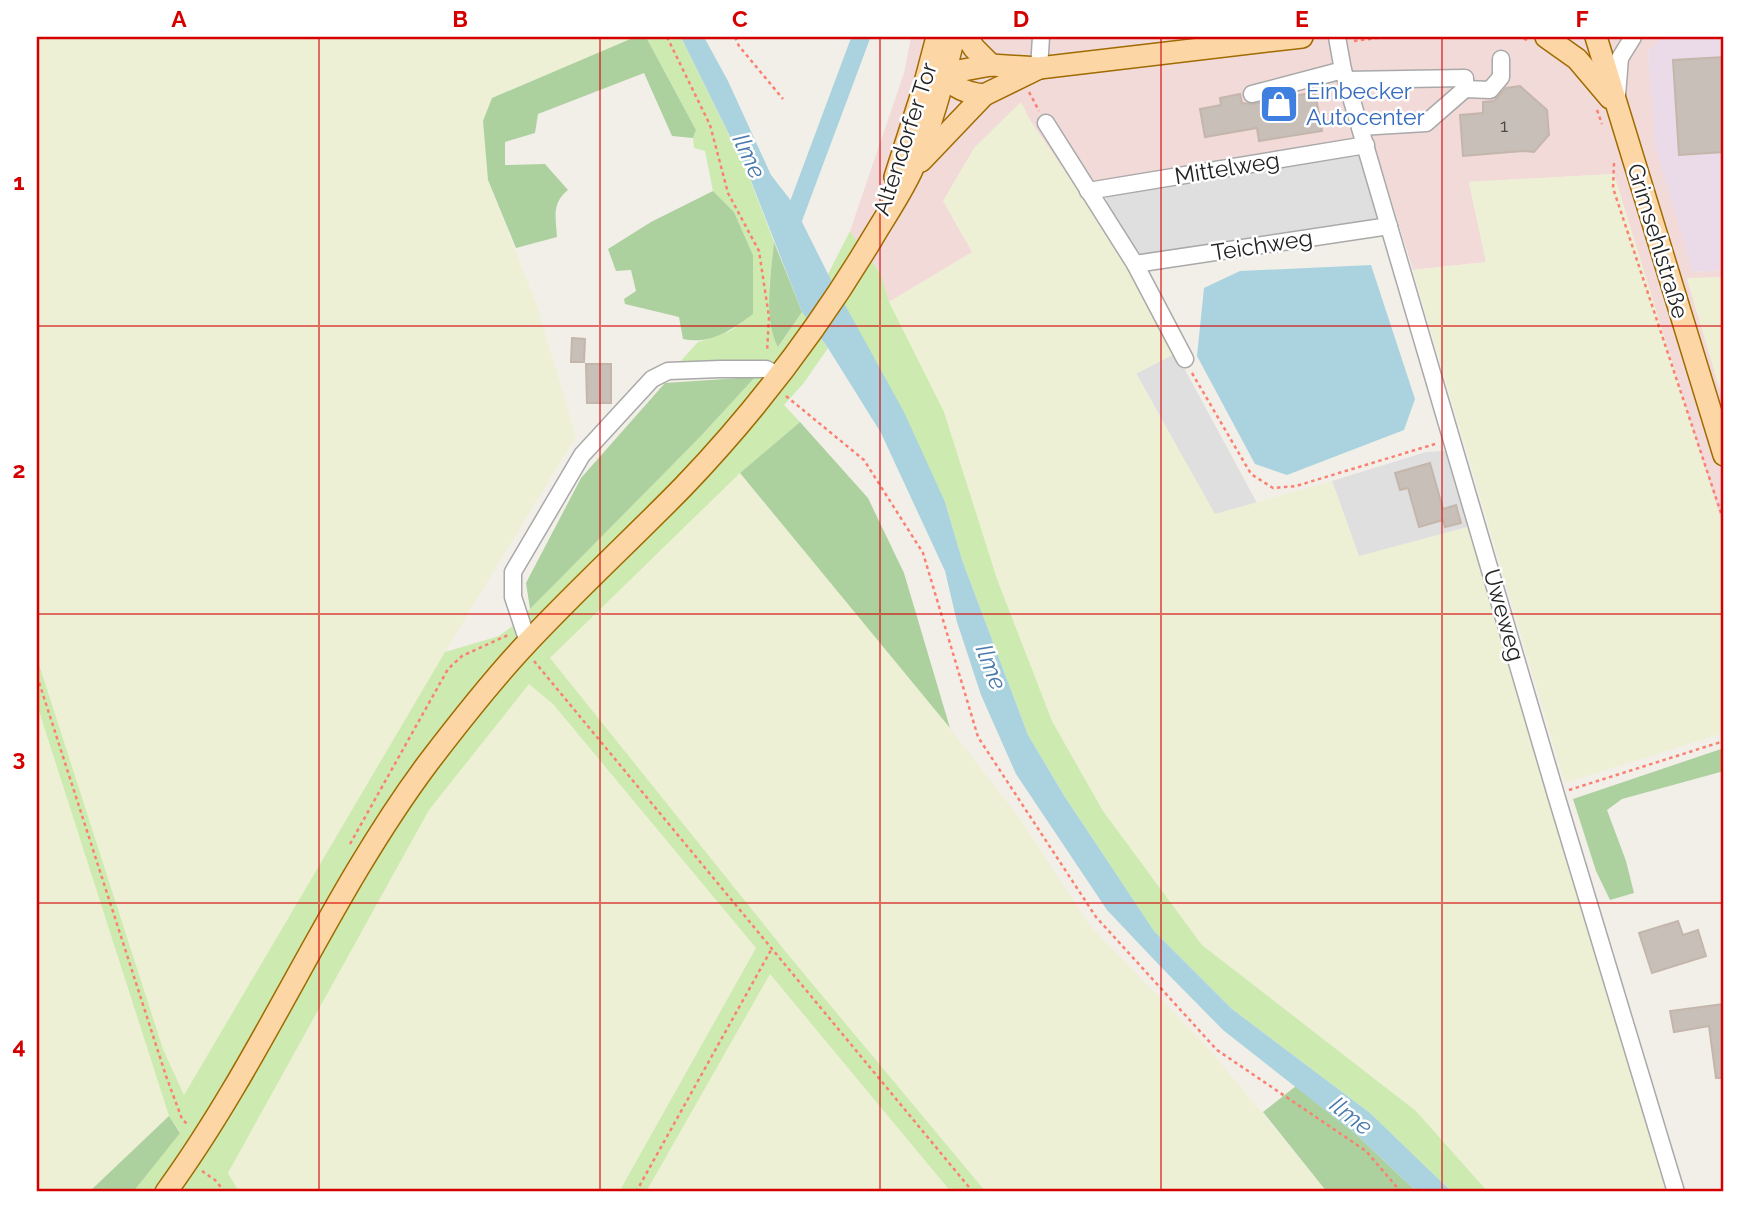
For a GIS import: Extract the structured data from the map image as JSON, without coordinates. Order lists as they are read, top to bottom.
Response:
{
  "streets": {
    "main road": ["Altendorfer Tor", "Grimsehlstraße"],
    "street": ["Mittelweg", "Teichweg", "Uweweg"]
  },
  "crossings": [
    ["Mittelweg", "Uweweg"],
    ["Teichweg", "Uweweg"]
  ],
  "water": ["Ilme"],
  "places": {
    "shop": ["Einbecker Autocenter"]
  },
  "house_numbers": ["1"],
  "grid": {
    "columns": [
      "A",
      "B",
      "C",
      "D",
      "E",
      "F"
    ],
    "rows": [
      "1",
      "2",
      "3",
      "4"
    ]
  }
}
